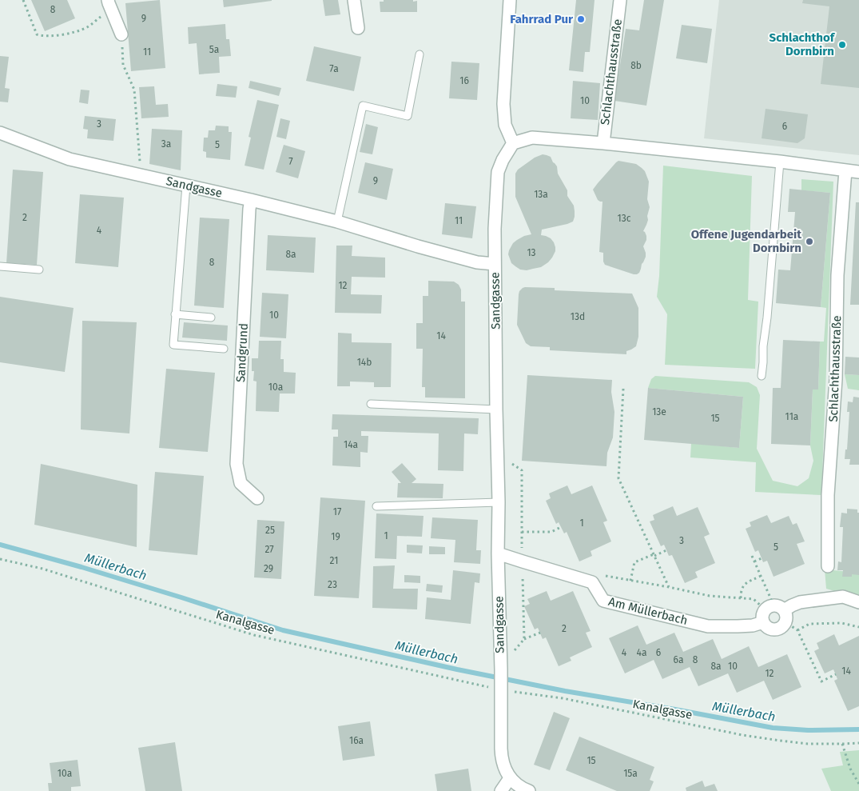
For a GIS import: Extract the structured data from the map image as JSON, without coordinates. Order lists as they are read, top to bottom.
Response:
{
  "streets": {
    "street": [
      "Schlachthausstraße",
      "Sandgasse",
      "Sandgrund",
      "Am Müllerbach"
    ],
    "path": ["Kanalgasse"]
  },
  "crossings": [
    ["Sandgasse", "Sandgrund"],
    ["Sandgasse", "Kanalgasse"]
  ],
  "water": ["Müllerbach"],
  "places": ["Fahrrad Pur", "Schlachthof Dornbirn", "Offene Jugendarbeit Dornbirn"],
  "house_numbers": [
    "8",
    "9",
    "5a",
    "11",
    "8b",
    "7a",
    "16",
    "10",
    "3",
    "6",
    "3a",
    "5",
    "7",
    "9",
    "13a",
    "2",
    "13c",
    "11",
    "4",
    "13",
    "8a",
    "8",
    "12",
    "10",
    "13d",
    "14",
    "14b",
    "10a",
    "13e",
    "11a",
    "15",
    "14a",
    "17",
    "1",
    "25",
    "1",
    "19",
    "3",
    "5",
    "27",
    "21",
    "29",
    "23",
    "2",
    "4",
    "4a",
    "6",
    "6a",
    "8",
    "8a",
    "10",
    "14",
    "12",
    "16a",
    "15",
    "10a",
    "15a"
  ]
}
